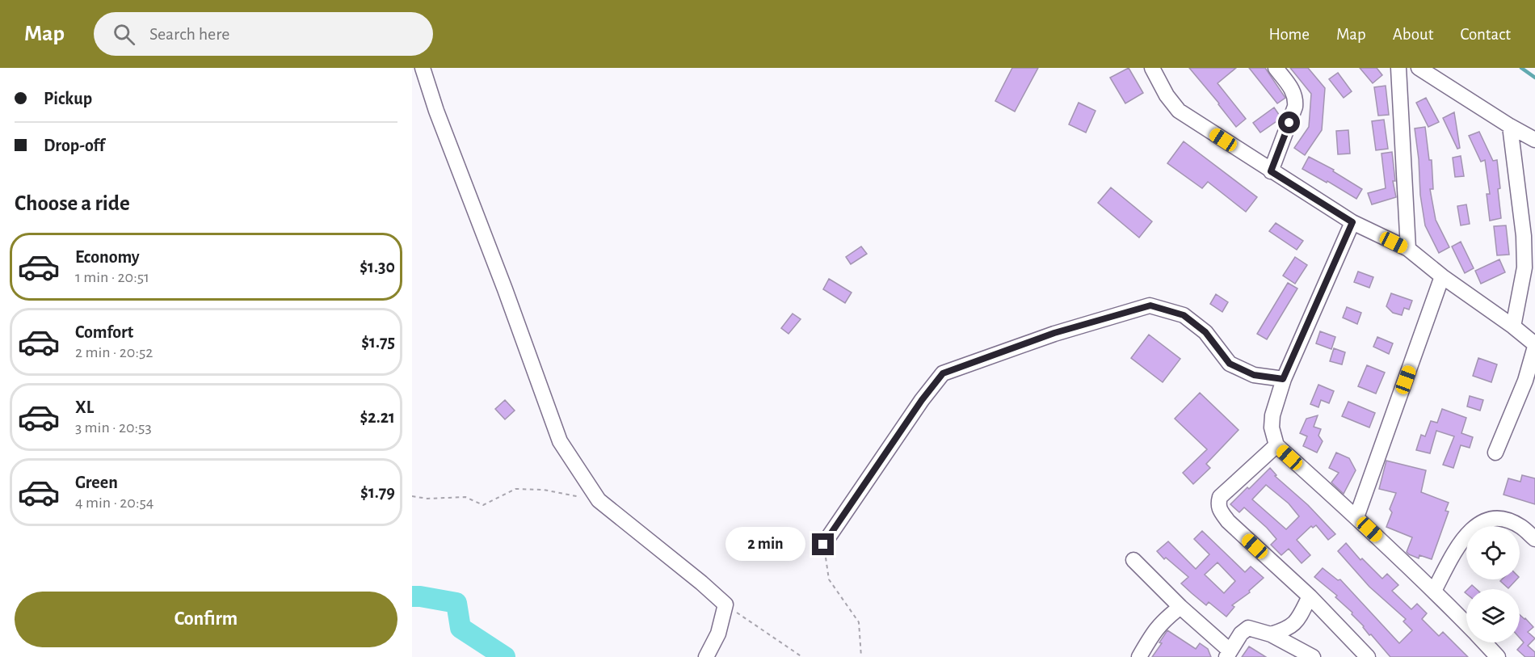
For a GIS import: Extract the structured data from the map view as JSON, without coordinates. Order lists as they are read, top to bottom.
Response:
{
  "page": {
    "header": "Map",
    "search": "Search here",
    "nav": [
      "Home",
      "Map",
      "About",
      "Contact"
    ],
    "banner": ["Pickup", "Drop-off"],
    "heading": "Choose a ride",
    "list": [
      {
        "name": "Economy",
        "note": "1 min · 20:51",
        "value": "$1.30"
      },
      {
        "name": "Comfort",
        "note": "2 min · 20:52",
        "value": "$1.75"
      },
      {
        "name": "XL",
        "note": "3 min · 20:53",
        "value": "$2.21"
      },
      {
        "name": "Green",
        "note": "4 min · 20:54",
        "value": "$1.79"
      }
    ],
    "bubble": "2 min",
    "buttons": "Confirm"
  }
}
